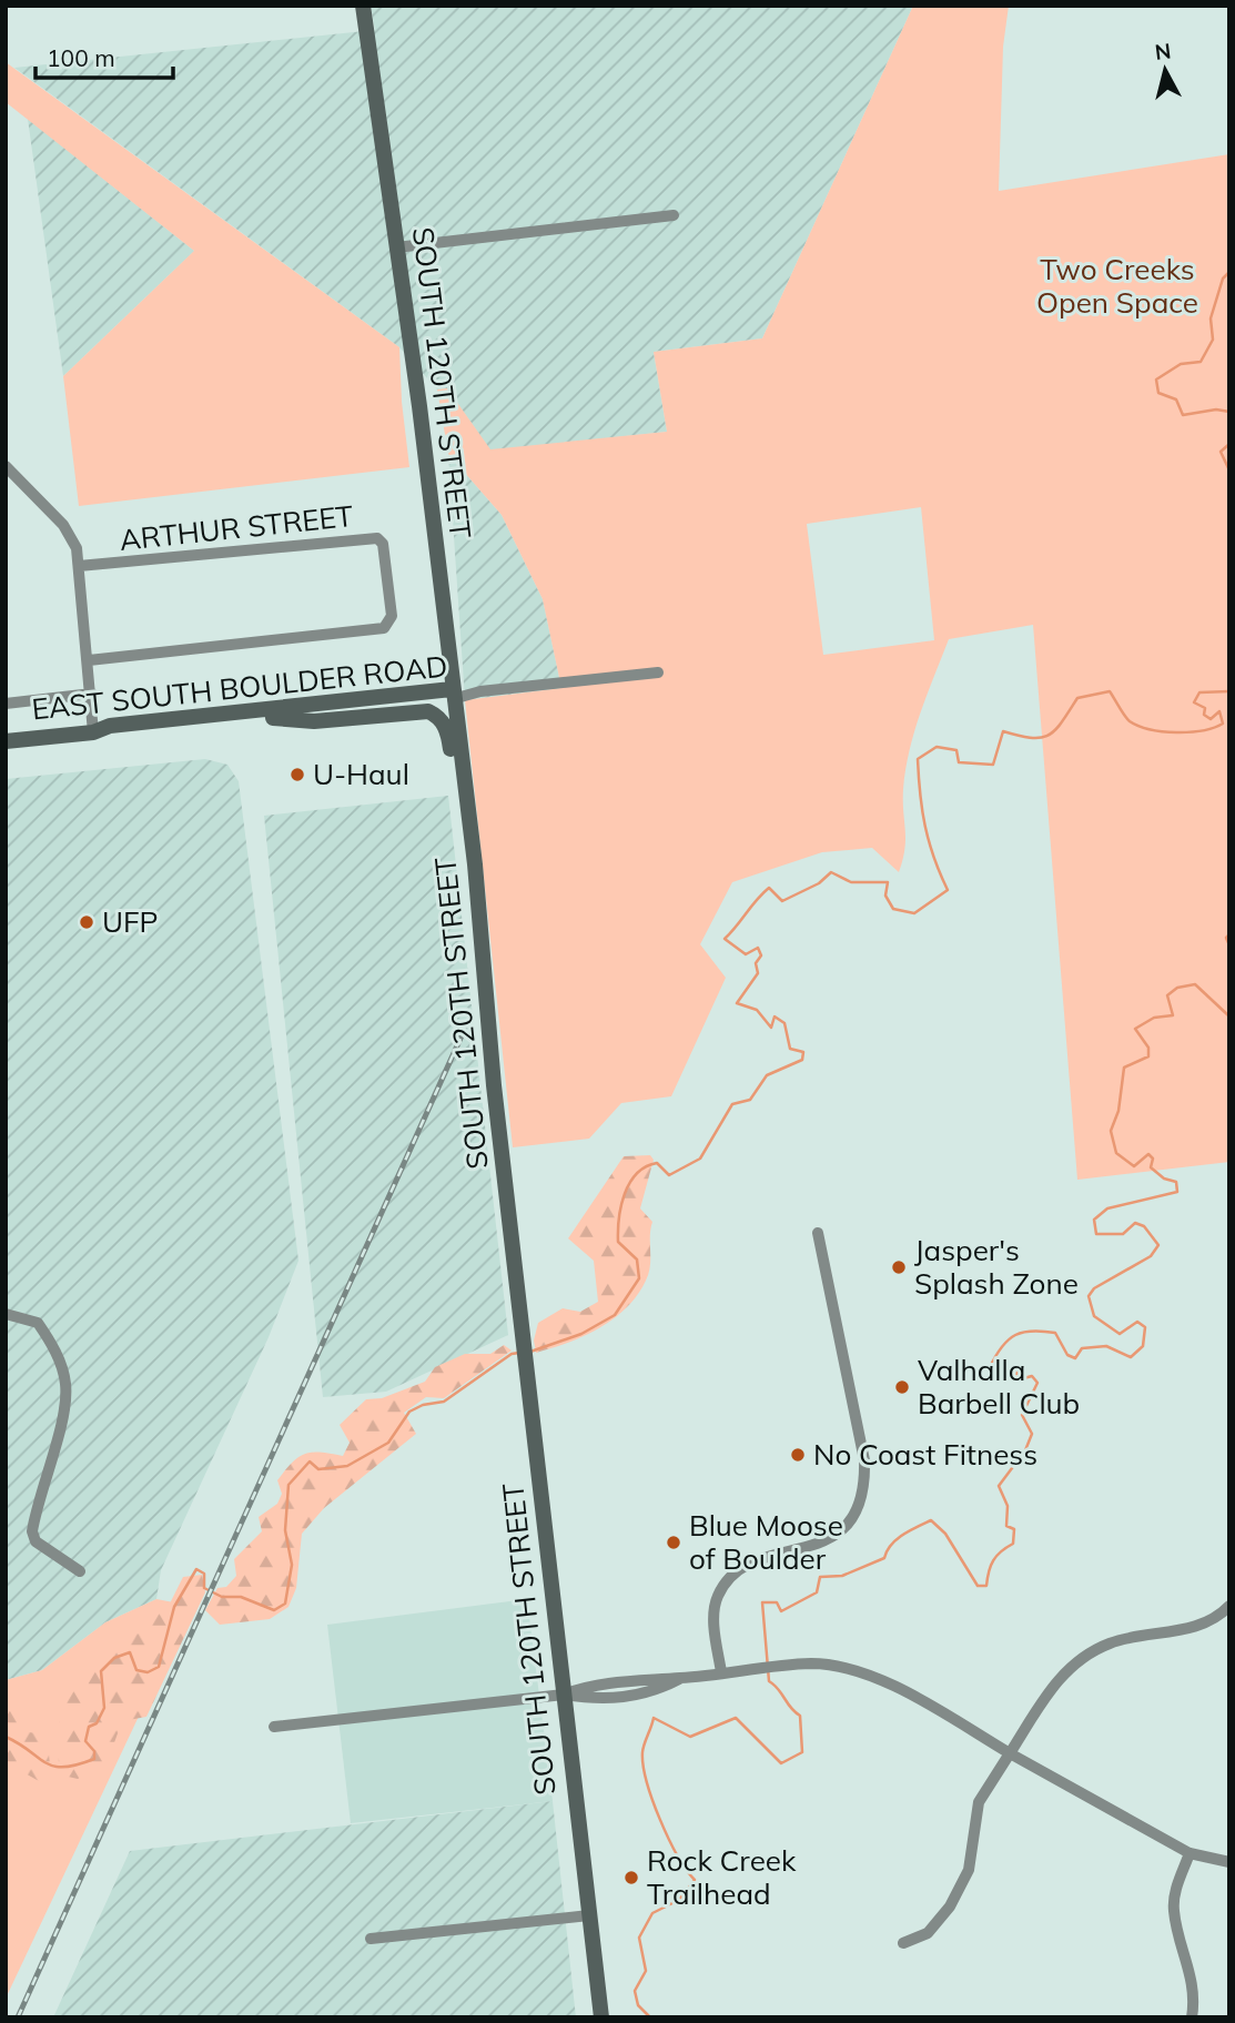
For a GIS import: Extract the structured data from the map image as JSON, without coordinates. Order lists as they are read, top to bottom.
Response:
{
  "streets": {
    "main road": ["SOUTH 120TH STREET", "EAST SOUTH BOULDER ROAD"],
    "street": ["ARTHUR STREET"]
  },
  "crossings": [
    ["SOUTH 120TH STREET", "EAST SOUTH BOULDER ROAD"]
  ],
  "parks": ["Two Creeks Open Space"],
  "places": [
    "U-Haul",
    "UFP",
    "Jasper's Splash Zone",
    "Valhalla Barbell Club",
    "No Coast Fitness",
    "Blue Moose of Boulder",
    "Rock Creek Trailhead"
  ],
  "scale_bar": "100 m",
  "north": "top"
}
